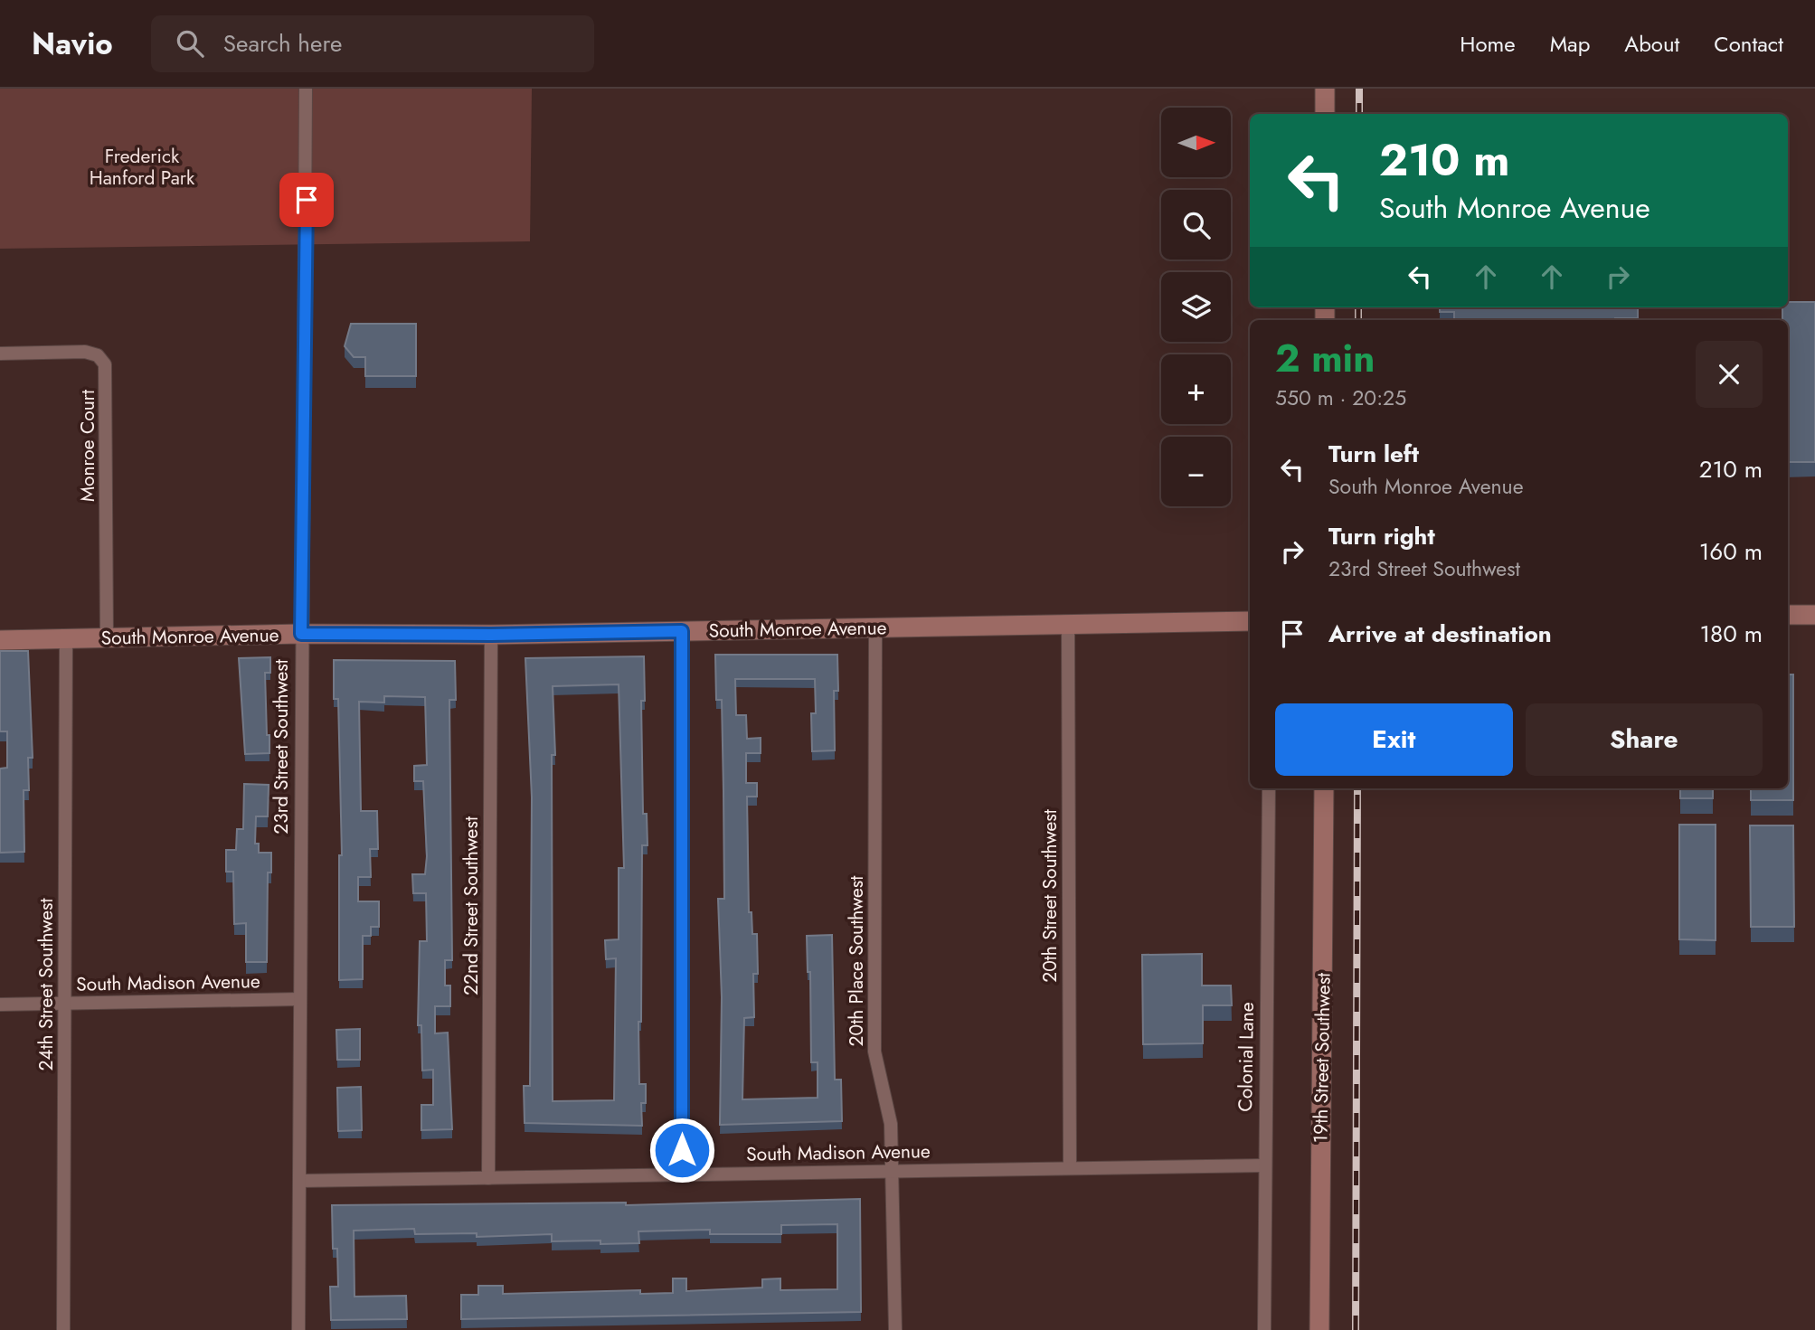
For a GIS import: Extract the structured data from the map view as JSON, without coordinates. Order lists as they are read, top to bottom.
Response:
{
  "streets": {
    "street": [
      "Monroe Court",
      "South Monroe Avenue",
      "23rd Street Southwest",
      "20th Street Southwest",
      "22nd Street Southwest",
      "20th Place Southwest",
      "South Madison Avenue",
      "24th Street Southwest",
      "Colonial Lane",
      "19th Street Southwest"
    ]
  },
  "crossings": [
    ["Monroe Court", "South Monroe Avenue"],
    ["South Monroe Avenue", "23rd Street Southwest"],
    ["South Monroe Avenue", "20th Street Southwest"],
    ["South Monroe Avenue", "22nd Street Southwest"],
    ["South Monroe Avenue", "20th Place Southwest"],
    ["South Monroe Avenue", "24th Street Southwest"],
    ["23rd Street Southwest", "South Madison Avenue"],
    ["20th Street Southwest", "South Madison Avenue"],
    ["22nd Street Southwest", "South Madison Avenue"],
    ["20th Place Southwest", "South Madison Avenue"],
    ["South Madison Avenue", "24th Street Southwest"],
    ["South Madison Avenue", "Colonial Lane"]
  ],
  "parks": ["Frederick Hanford Park"],
  "north": "right",
  "page": {
    "header": "Navio",
    "search": "Search here",
    "nav": [
      "Home",
      "Map",
      "About",
      "Contact"
    ],
    "map_buttons": ["+", "−"],
    "turn": ["210 m", "South Monroe Avenue"],
    "heading": ["2 min", "550 m · 20:25"],
    "list": [
      {
        "name": "Turn left",
        "note": "South Monroe Avenue",
        "value": "210 m"
      },
      {
        "name": "Turn right",
        "note": "23rd Street Southwest",
        "value": "160 m"
      },
      {
        "name": "Arrive at destination",
        "value": "180 m"
      }
    ],
    "buttons": ["Exit", "Share"]
  }
}
